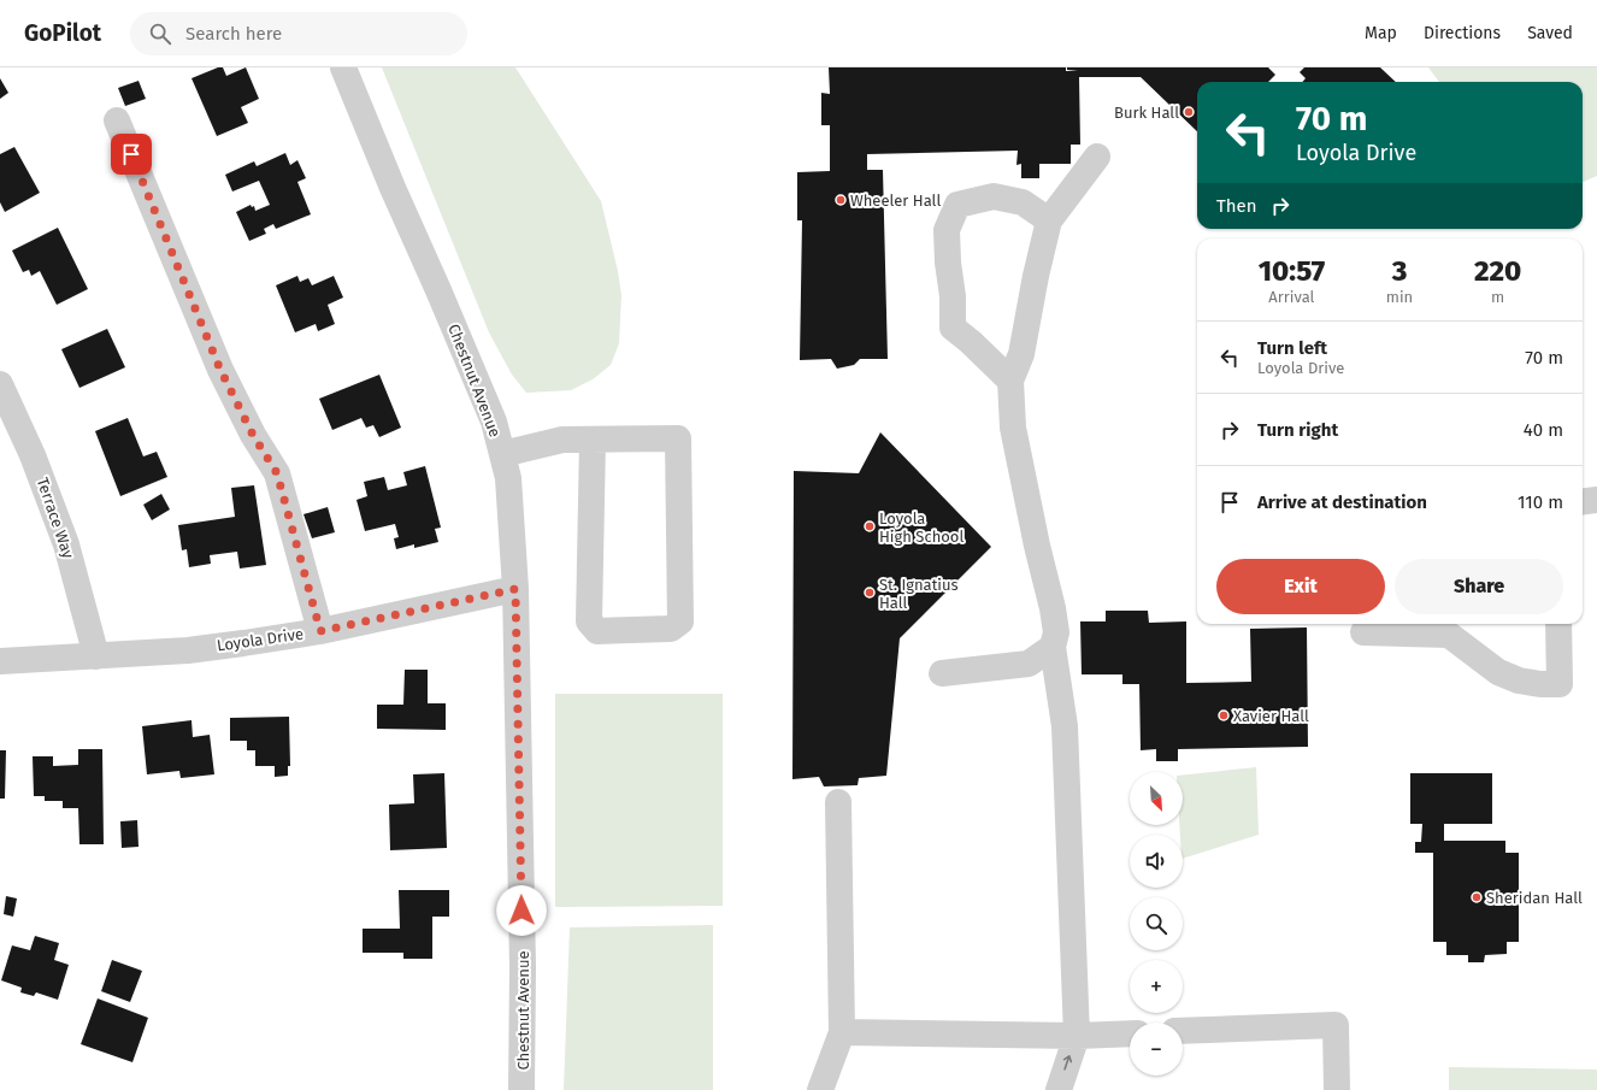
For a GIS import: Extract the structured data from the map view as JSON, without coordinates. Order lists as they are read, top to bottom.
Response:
{
  "streets": {
    "street": ["Chestnut Avenue", "Terrace Way", "Loyola Drive"]
  },
  "crossings": [
    ["Chestnut Avenue", "Loyola Drive"],
    ["Terrace Way", "Loyola Drive"]
  ],
  "places": [
    "Burk Hall",
    "Wheeler Hall",
    "Loyola High School",
    "St. Ignatius Hall",
    "Xavier Hall",
    "Sheridan Hall"
  ],
  "north": "bottom right",
  "page": {
    "header": "GoPilot",
    "search": "Search here",
    "nav": ["Map", "Directions", "Saved"],
    "turn": ["70 m", "Loyola Drive"],
    "then": "Then",
    "eta": [
      "10:57",
      "Arrival",
      "3",
      "min",
      "220",
      "m"
    ],
    "list": [
      {
        "name": "Turn left",
        "note": "Loyola Drive",
        "value": "70 m"
      },
      {
        "name": "Turn right",
        "value": "40 m"
      },
      {
        "name": "Arrive at destination",
        "value": "110 m"
      }
    ],
    "buttons": ["Exit", "Share"],
    "map_buttons": ["+", "−"]
  }
}
